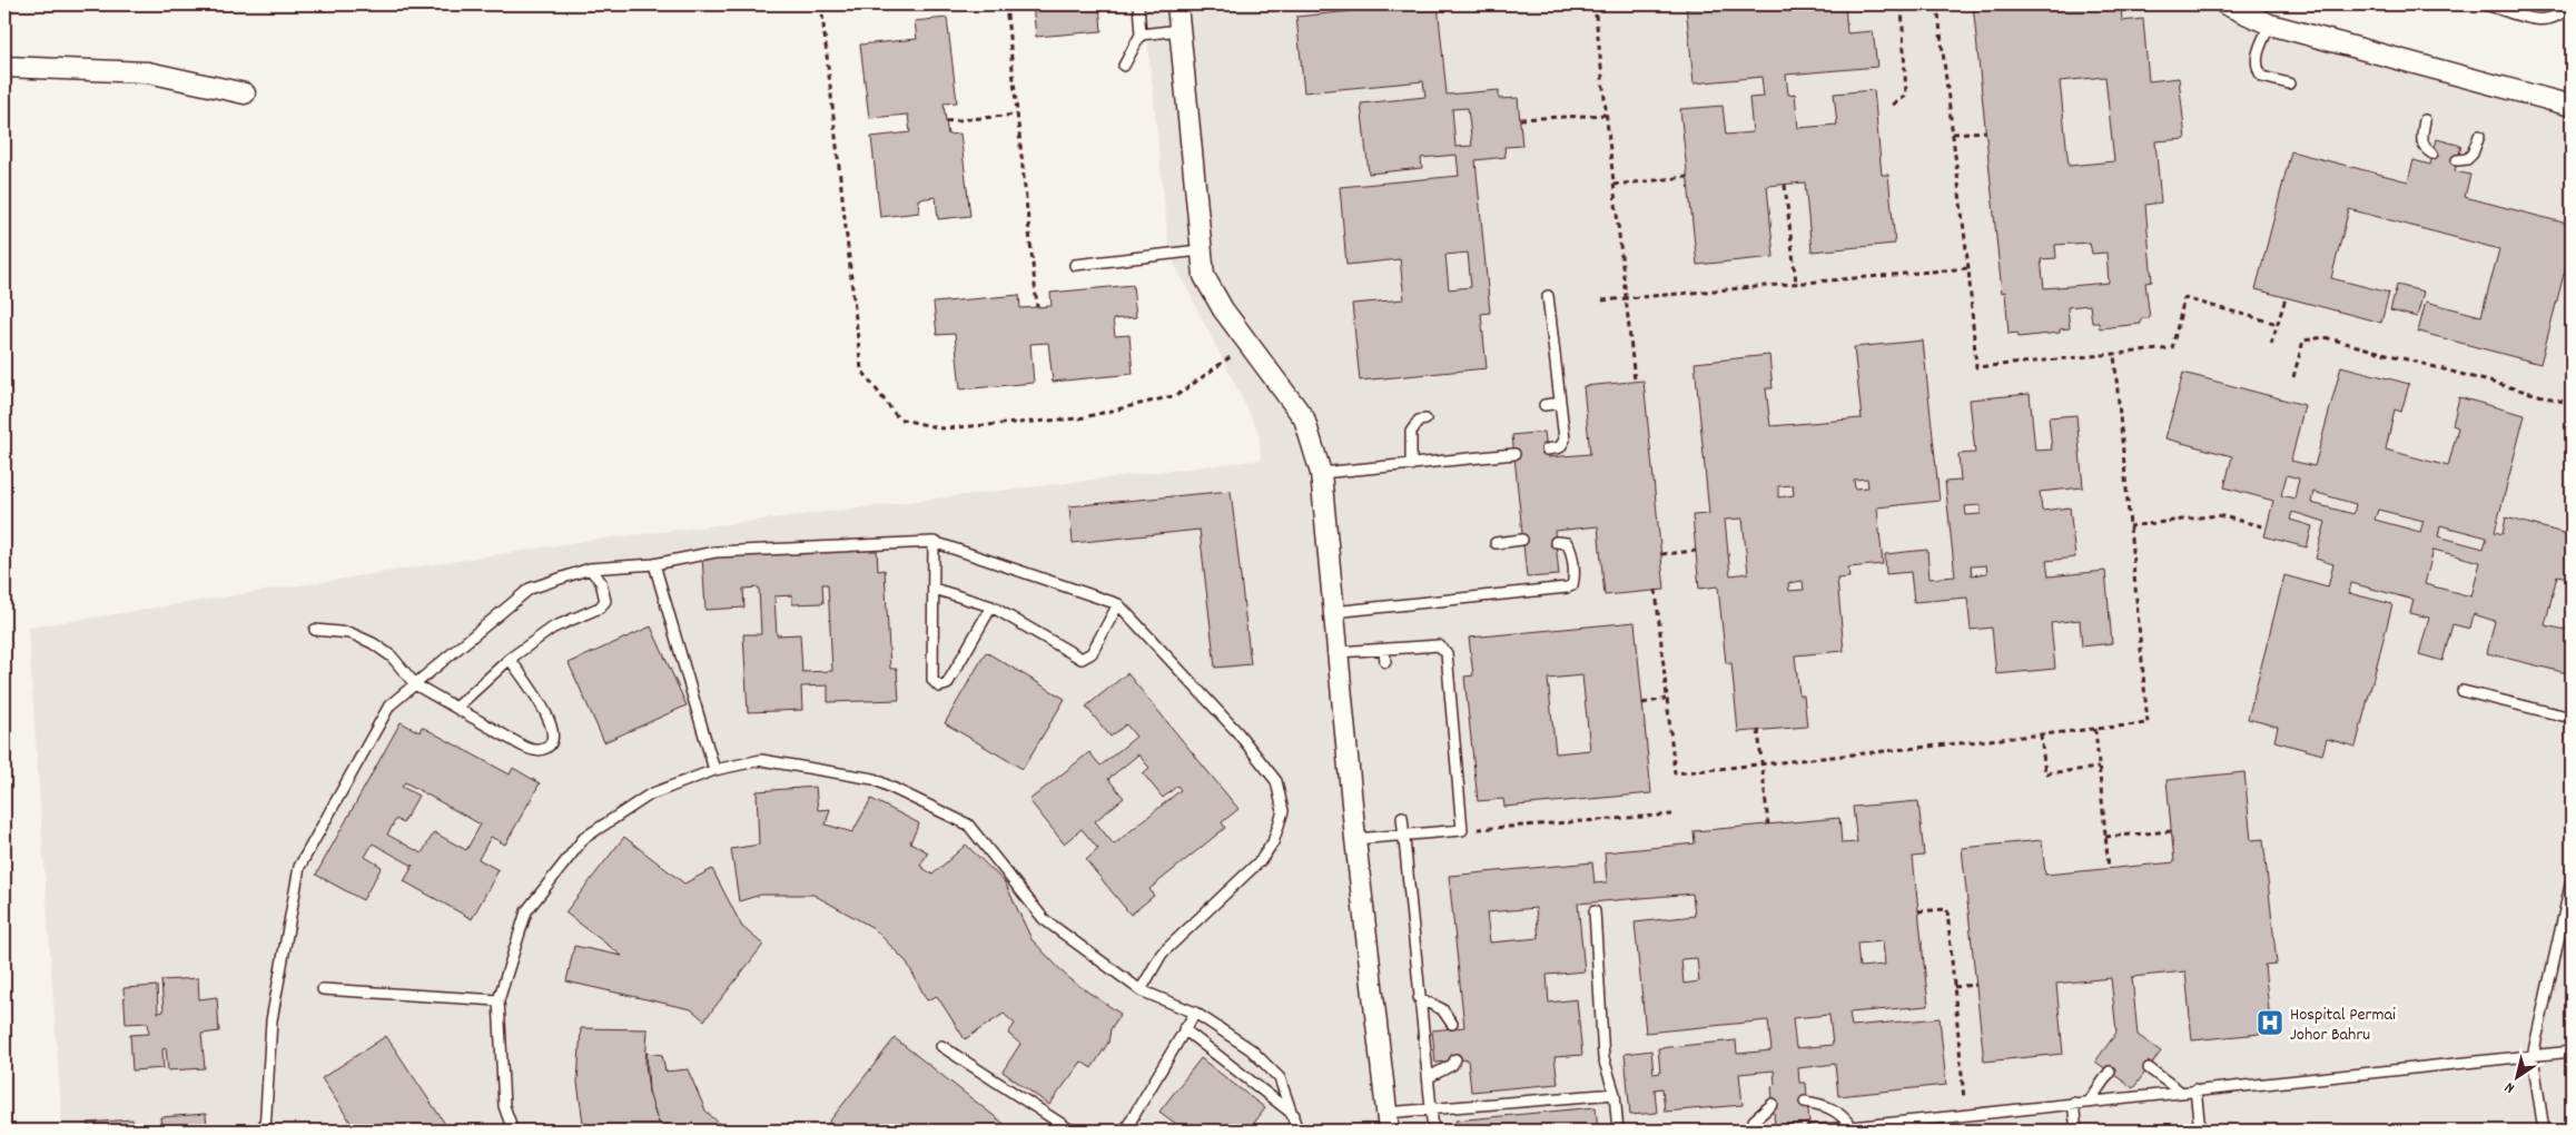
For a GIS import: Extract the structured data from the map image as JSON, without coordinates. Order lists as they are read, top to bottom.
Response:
{
  "places": {
    "hospital": ["Hospital Permai Johor Bahru"]
  },
  "north": "bottom left"
}
